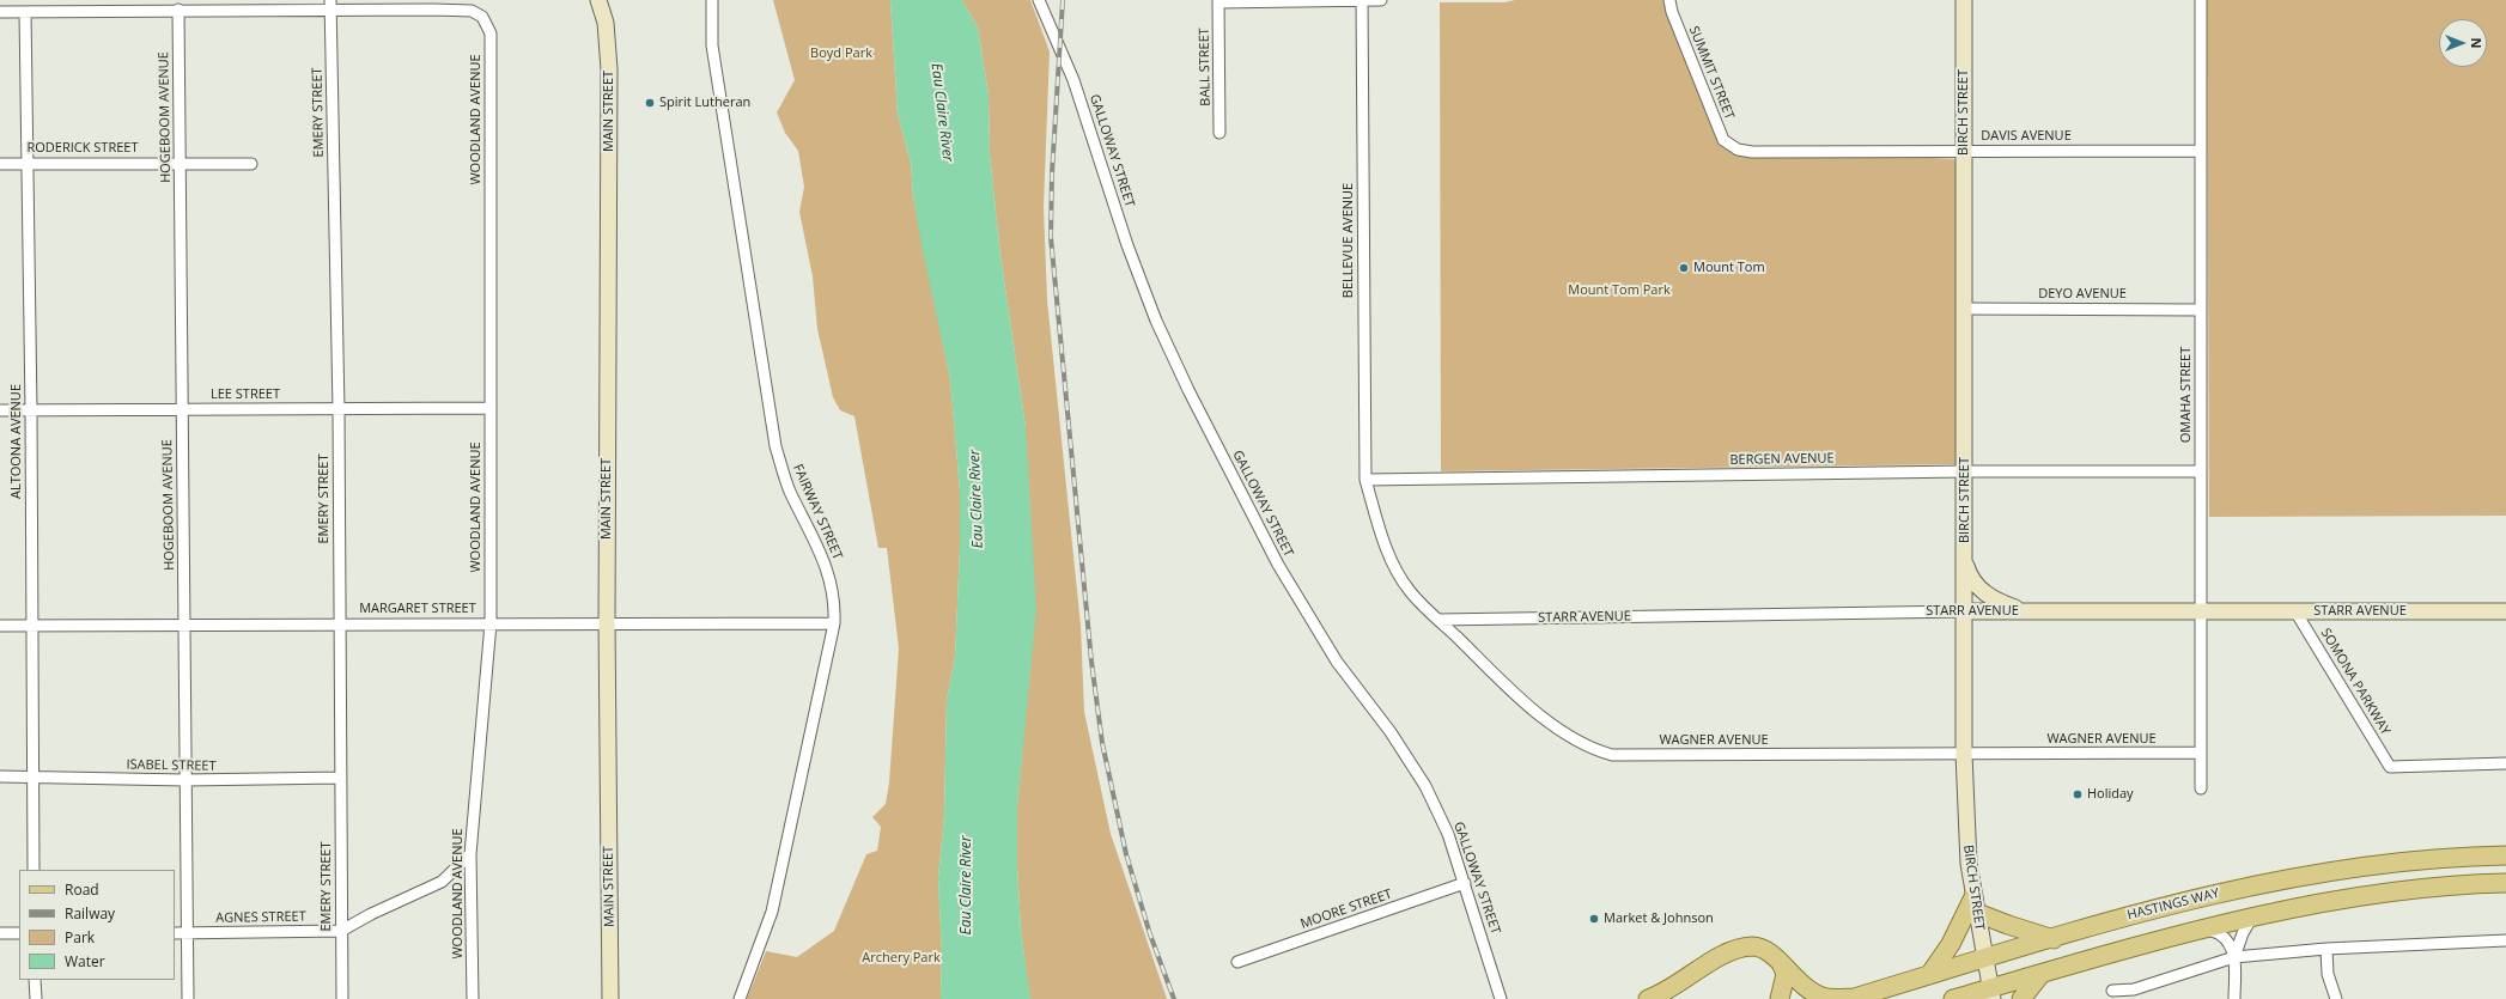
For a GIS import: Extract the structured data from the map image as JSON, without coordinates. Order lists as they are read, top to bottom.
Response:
{
  "streets": {
    "main road": ["HASTINGS WAY"],
    "street": [
      "BALL STREET",
      "SUMMIT STREET",
      "MAIN STREET",
      "EMERY STREET",
      "BIRCH STREET",
      "HOGEBOOM AVENUE",
      "WOODLAND AVENUE",
      "DAVIS AVENUE",
      "RODERICK STREET",
      "GALLOWAY STREET",
      "BELLEVUE AVENUE",
      "DEYO AVENUE",
      "LEE STREET",
      "OMAHA STREET",
      "ALTOONA AVENUE",
      "BERGEN AVENUE",
      "FAIRWAY STREET",
      "MARGARET STREET",
      "STARR AVENUE",
      "SOMONA PARKWAY",
      "WAGNER AVENUE",
      "ISABEL STREET",
      "MOORE STREET",
      "AGNES STREET"
    ]
  },
  "crossings": [
    ["SUMMIT STREET", "DAVIS AVENUE"],
    ["MAIN STREET", "MARGARET STREET"],
    ["EMERY STREET", "LEE STREET"],
    ["EMERY STREET", "MARGARET STREET"],
    ["EMERY STREET", "ISABEL STREET"],
    ["EMERY STREET", "AGNES STREET"],
    ["BIRCH STREET", "DAVIS AVENUE"],
    ["BIRCH STREET", "DEYO AVENUE"],
    ["BIRCH STREET", "BERGEN AVENUE"],
    ["BIRCH STREET", "STARR AVENUE"],
    ["BIRCH STREET", "WAGNER AVENUE"],
    ["BIRCH STREET", "HASTINGS WAY"],
    ["HOGEBOOM AVENUE", "RODERICK STREET"],
    ["HOGEBOOM AVENUE", "LEE STREET"],
    ["HOGEBOOM AVENUE", "MARGARET STREET"],
    ["HOGEBOOM AVENUE", "ISABEL STREET"],
    ["HOGEBOOM AVENUE", "AGNES STREET"],
    ["WOODLAND AVENUE", "LEE STREET"],
    ["WOODLAND AVENUE", "MARGARET STREET"],
    ["WOODLAND AVENUE", "AGNES STREET"],
    ["DAVIS AVENUE", "OMAHA STREET"],
    ["RODERICK STREET", "ALTOONA AVENUE"],
    ["GALLOWAY STREET", "MOORE STREET"],
    ["BELLEVUE AVENUE", "BERGEN AVENUE"],
    ["BELLEVUE AVENUE", "WAGNER AVENUE"],
    ["DEYO AVENUE", "OMAHA STREET"],
    ["LEE STREET", "ALTOONA AVENUE"],
    ["OMAHA STREET", "BERGEN AVENUE"],
    ["OMAHA STREET", "STARR AVENUE"],
    ["OMAHA STREET", "WAGNER AVENUE"],
    ["ALTOONA AVENUE", "MARGARET STREET"],
    ["ALTOONA AVENUE", "ISABEL STREET"],
    ["BERGEN AVENUE", "WAGNER AVENUE"],
    ["FAIRWAY STREET", "MARGARET STREET"],
    ["STARR AVENUE", "SOMONA PARKWAY"],
    ["STARR AVENUE", "WAGNER AVENUE"]
  ],
  "water": ["Eau Claire River"],
  "parks": ["Boyd Park", "Mount Tom Park", "Archery Park"],
  "places": [
    "Spirit Lutheran",
    "Mount Tom",
    "Holiday",
    "Market & Johnson"
  ],
  "legend": [
    "Road",
    "Railway",
    "Park",
    "Water"
  ],
  "north": "right"
}
